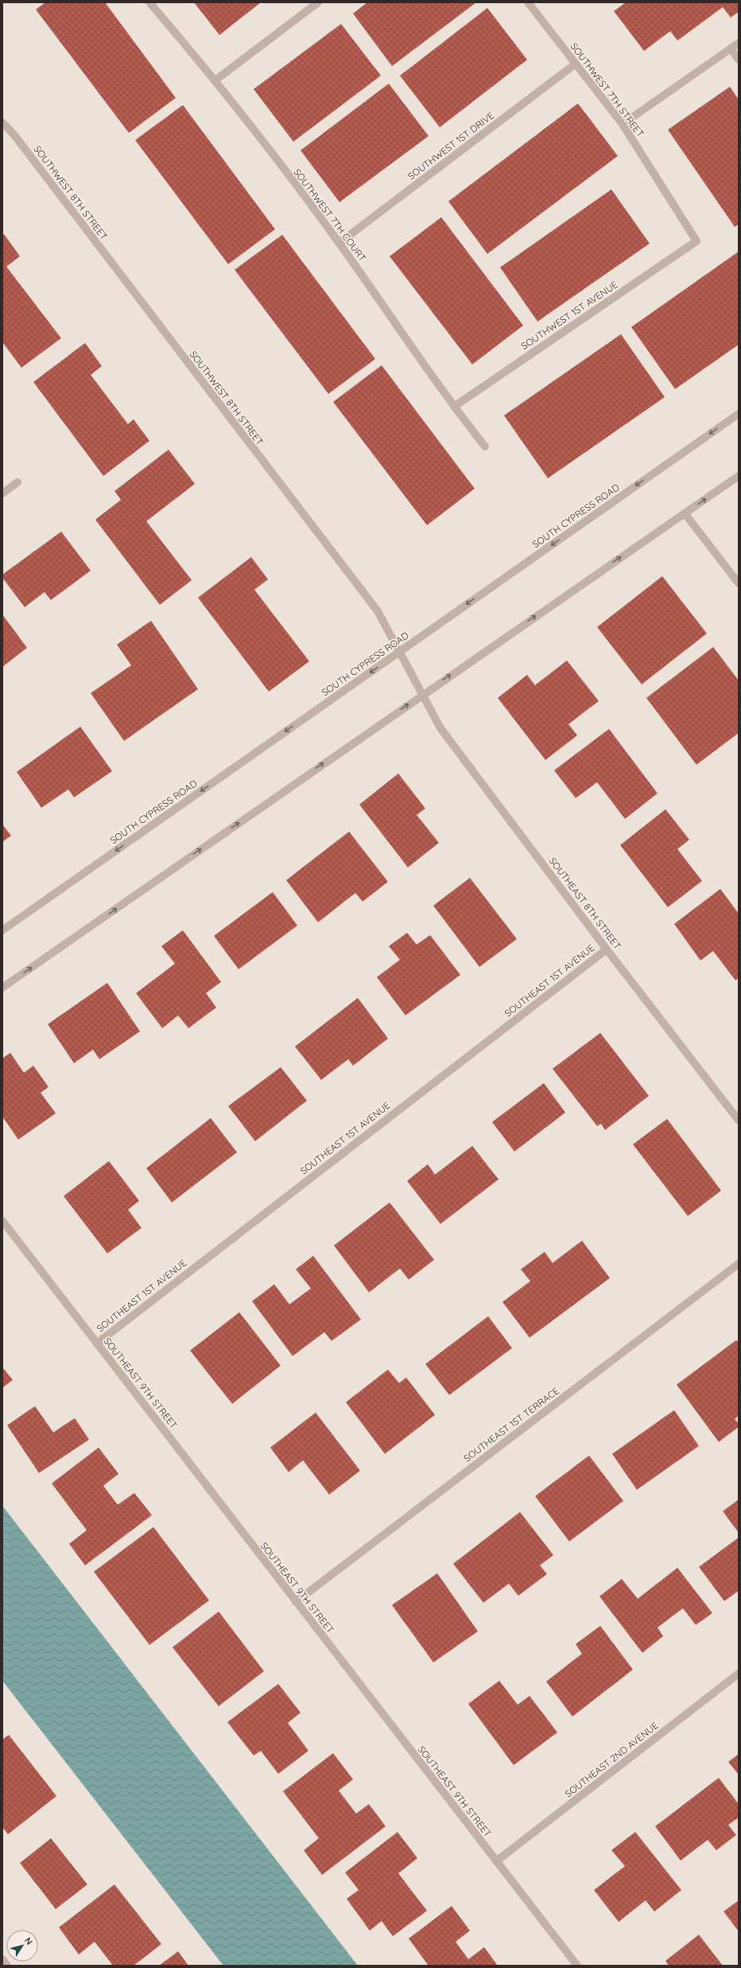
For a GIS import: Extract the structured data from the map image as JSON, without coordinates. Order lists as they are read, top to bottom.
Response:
{
  "streets": {
    "street": [
      "SOUTHWEST 7TH STREET",
      "SOUTHWEST 1ST DRIVE",
      "SOUTHWEST 8TH STREET",
      "SOUTHWEST 7TH COURT",
      "SOUTHWEST 1ST AVENUE",
      "SOUTH CYPRESS ROAD",
      "SOUTHEAST 8TH STREET",
      "SOUTHEAST 1ST AVENUE",
      "SOUTHEAST 9TH STREET",
      "SOUTHEAST 1ST TERRACE",
      "SOUTHEAST 2ND AVENUE"
    ]
  },
  "crossings": [
    ["SOUTHWEST 7TH STREET", "SOUTHWEST 1ST DRIVE"],
    ["SOUTHWEST 7TH STREET", "SOUTHWEST 1ST AVENUE"],
    ["SOUTHWEST 1ST DRIVE", "SOUTHWEST 7TH COURT"],
    ["SOUTHWEST 8TH STREET", "SOUTH CYPRESS ROAD"],
    ["SOUTHWEST 8TH STREET", "SOUTHEAST 8TH STREET"],
    ["SOUTHWEST 7TH COURT", "SOUTHWEST 1ST AVENUE"],
    ["SOUTHEAST 8TH STREET", "SOUTHEAST 1ST AVENUE"],
    ["SOUTHEAST 1ST AVENUE", "SOUTHEAST 9TH STREET"],
    ["SOUTHEAST 9TH STREET", "SOUTHEAST 1ST TERRACE"],
    ["SOUTHEAST 9TH STREET", "SOUTHEAST 2ND AVENUE"]
  ],
  "north": "top right"
}
